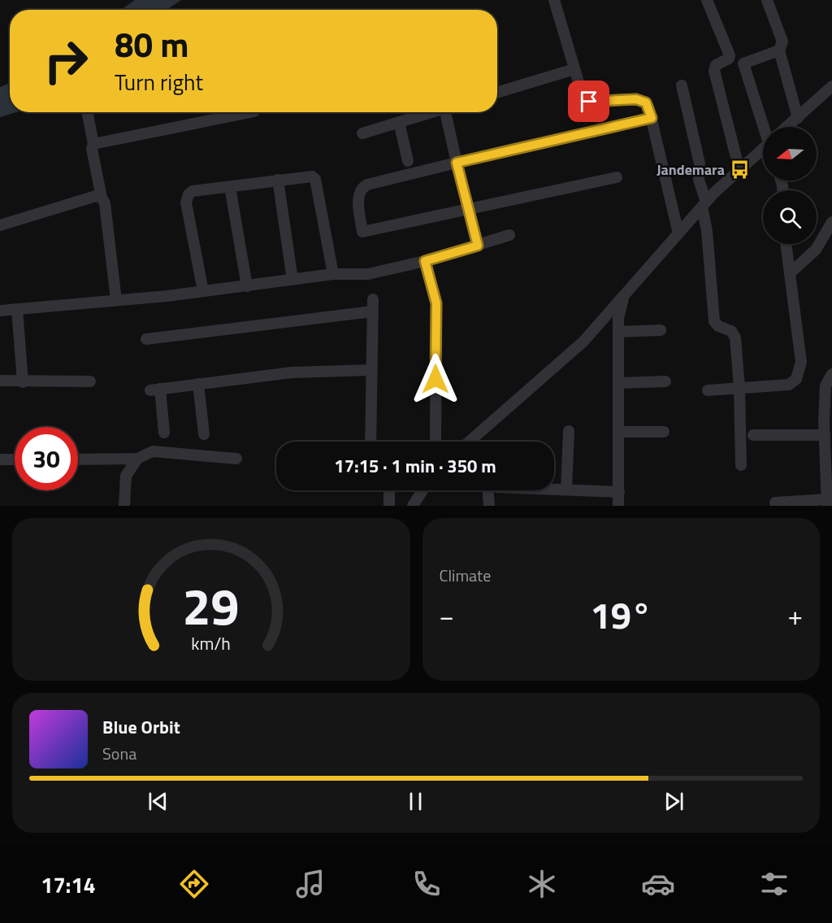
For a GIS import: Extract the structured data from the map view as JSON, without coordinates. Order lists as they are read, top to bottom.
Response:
{
  "places": {
    "bus stop": ["Jandemara"]
  },
  "north": "left",
  "page": {
    "turn": ["80 m", "Turn right"],
    "limit": "30",
    "trip": "17:15 · 1 min · 350 m",
    "tile": "Climate",
    "heat": ["−", "19°", "+"],
    "song": ["Blue Orbit", "Sona"],
    "tabs": "17:14",
    "gauge": ["29", "km/h"]
  }
}
